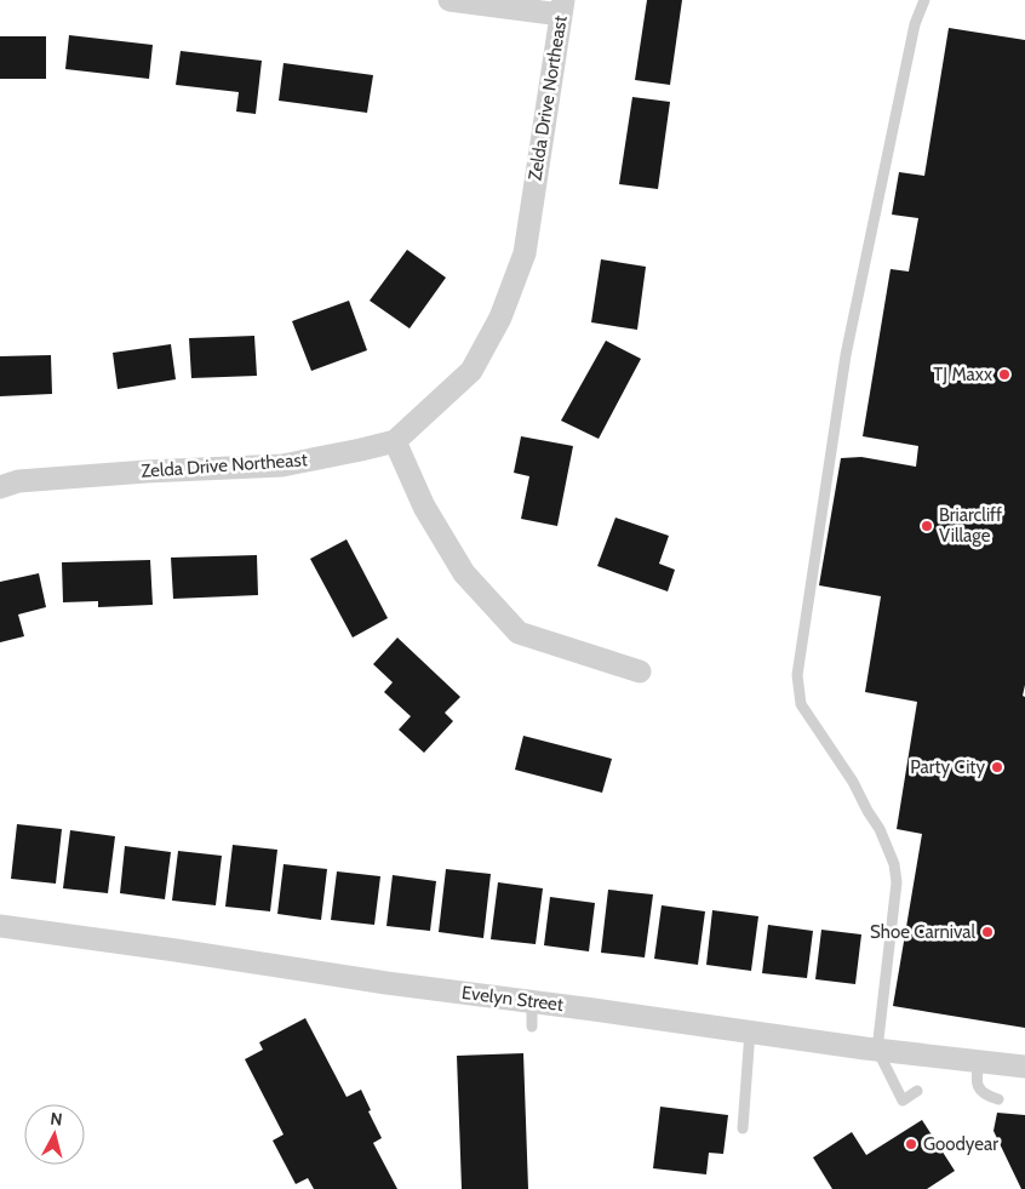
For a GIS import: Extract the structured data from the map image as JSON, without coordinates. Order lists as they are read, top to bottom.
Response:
{
  "streets": {
    "street": ["Zelda Drive Northeast", "Evelyn Street"]
  },
  "places": [
    "TJ Maxx",
    "Briarcliff Village",
    "Party City",
    "Shoe Carnival",
    "Goodyear"
  ],
  "north": "top"
}
